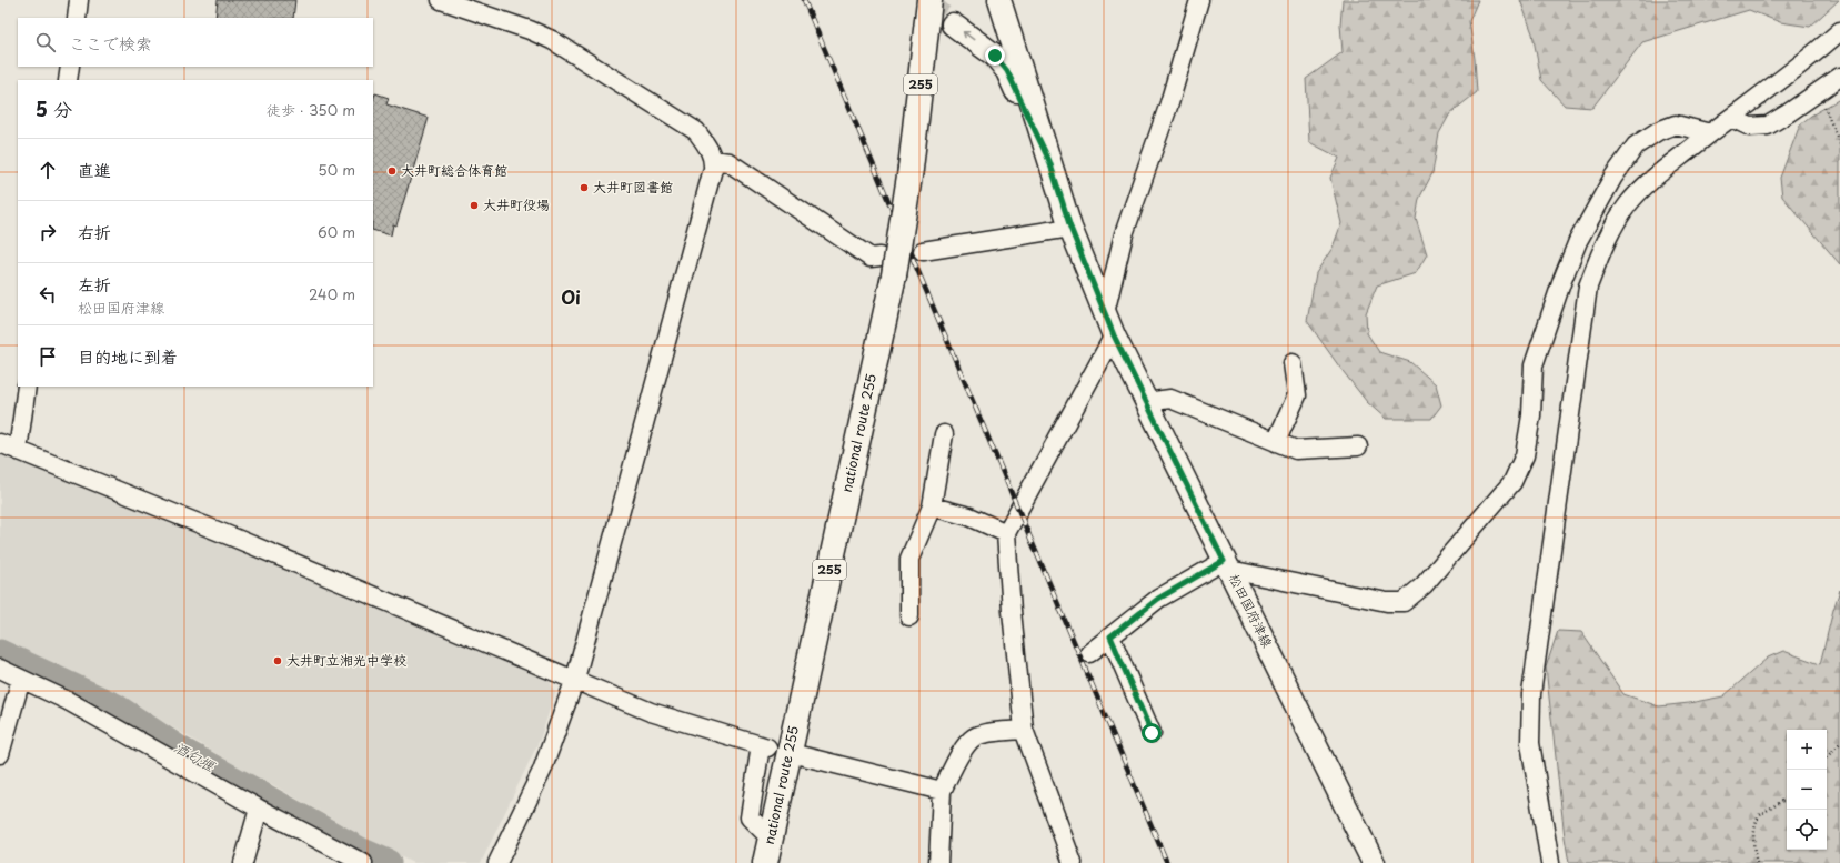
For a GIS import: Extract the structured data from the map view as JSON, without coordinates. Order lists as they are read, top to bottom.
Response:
{
  "streets": {
    "highway": ["255", "national route 255"],
    "main road": ["松田国府津線"]
  },
  "districts": ["Oi"],
  "water": ["酒匂堰"],
  "places": [
    "大井町総合体育館",
    "大井町図書館",
    "大井町役場",
    "大井町立湘光中学校"
  ],
  "page": {
    "search": "ここで検索",
    "heading": ["5 分", "徒歩 · 350 m"],
    "list": [
      ["直進", "50 m"],
      ["右折", "60 m"],
      ["左折", "松田国府津線", "240 m"],
      "目的地に到着"
    ],
    "map_buttons": ["+", "−"]
  }
}
